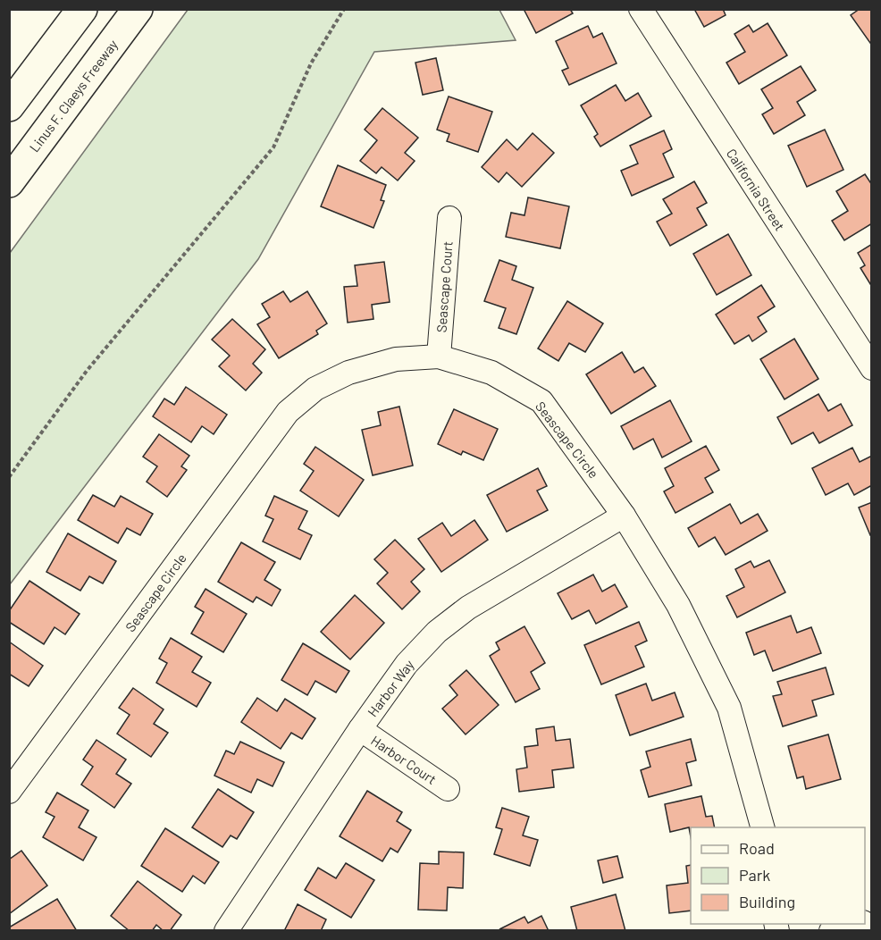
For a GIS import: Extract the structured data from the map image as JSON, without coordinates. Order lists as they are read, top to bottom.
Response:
{
  "streets": {
    "highway": ["Linus F. Claeys Freeway"],
    "street": [
      "California Street",
      "Seascape Court",
      "Seascape Circle",
      "Harbor Way",
      "Harbor Court"
    ]
  },
  "crossings": [
    ["Seascape Court", "Seascape Circle"],
    ["Seascape Circle", "Harbor Way"],
    ["Harbor Way", "Harbor Court"]
  ],
  "legend": ["Road", "Park", "Building"]
}
